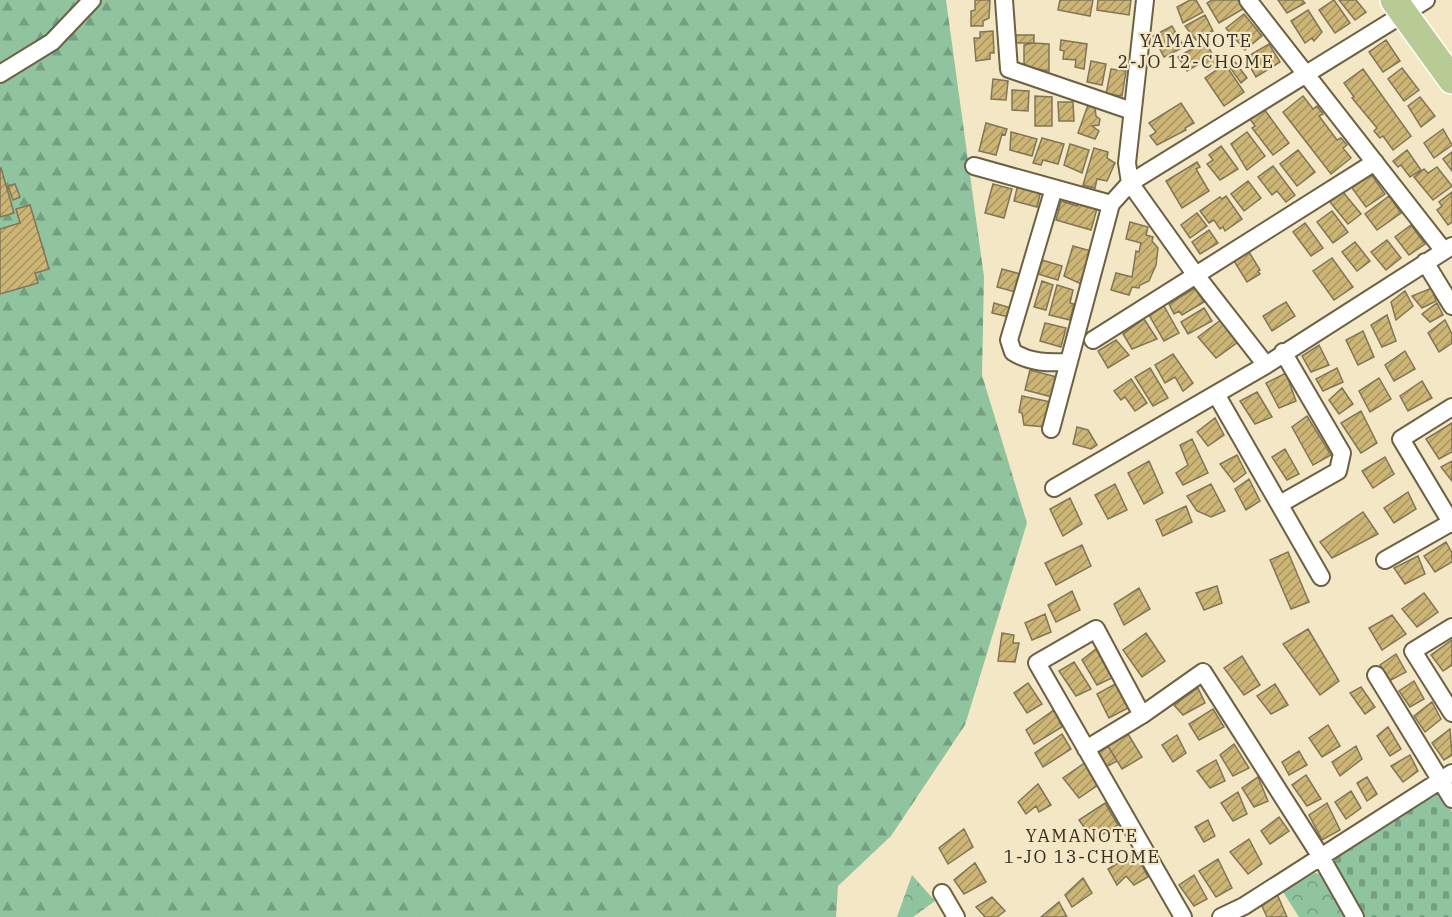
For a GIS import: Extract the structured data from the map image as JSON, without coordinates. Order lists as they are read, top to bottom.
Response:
{
  "districts": ["YAMANOTE 2-JO 12-CHOME", "YAMANOTE 1-JO 13-CHOME"]
}
